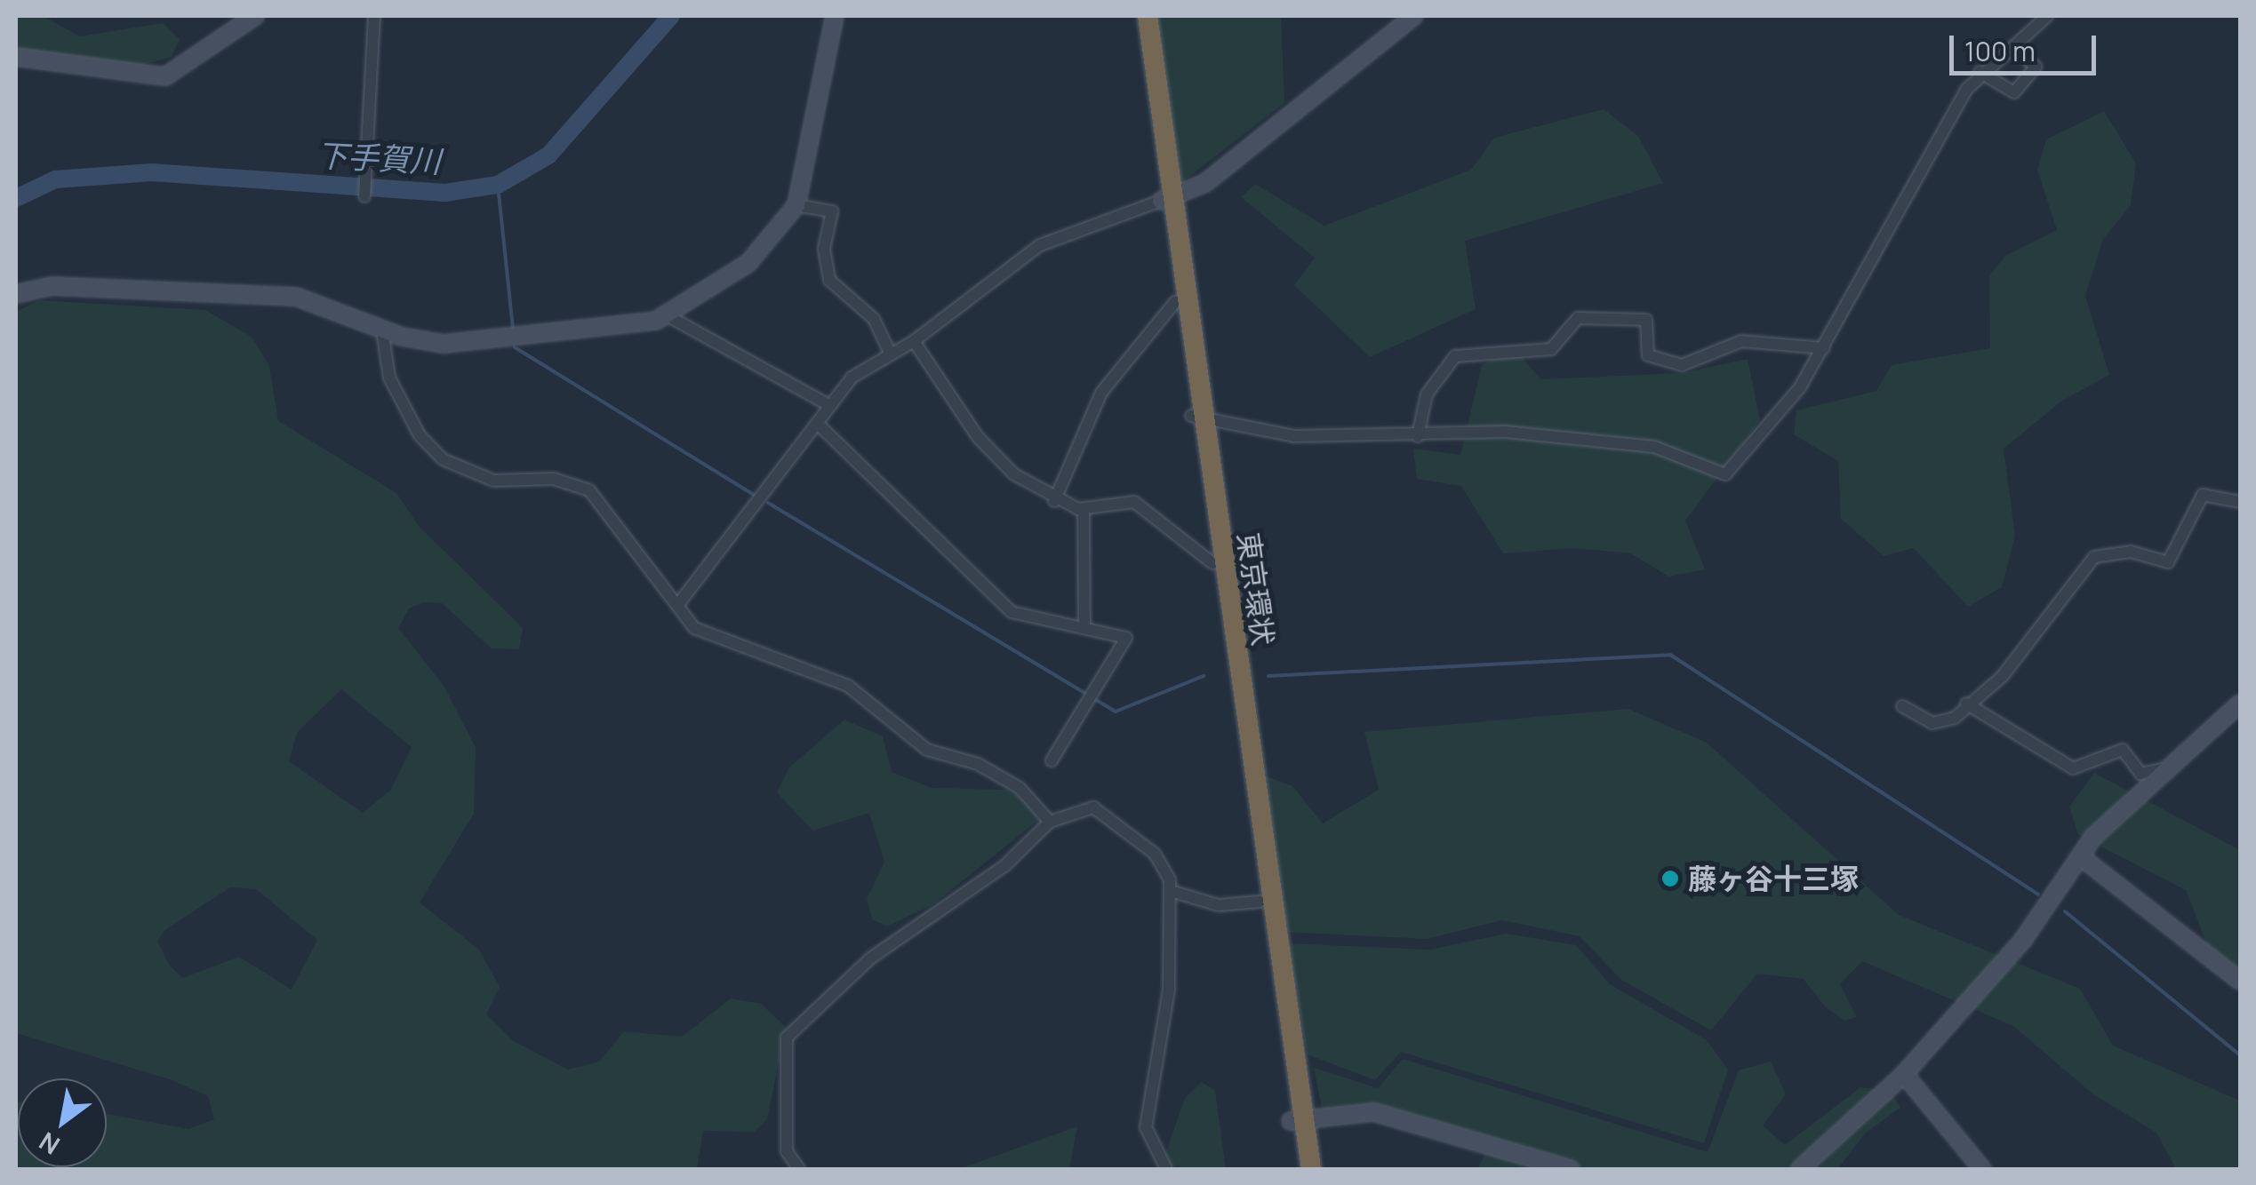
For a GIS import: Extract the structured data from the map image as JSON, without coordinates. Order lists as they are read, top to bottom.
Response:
{
  "streets": {
    "highway": ["東京環状"]
  },
  "water": ["下手賀川"],
  "places": ["藤ヶ谷十三塚"],
  "scale_bar": "100 m",
  "north": "bottom left"
}
